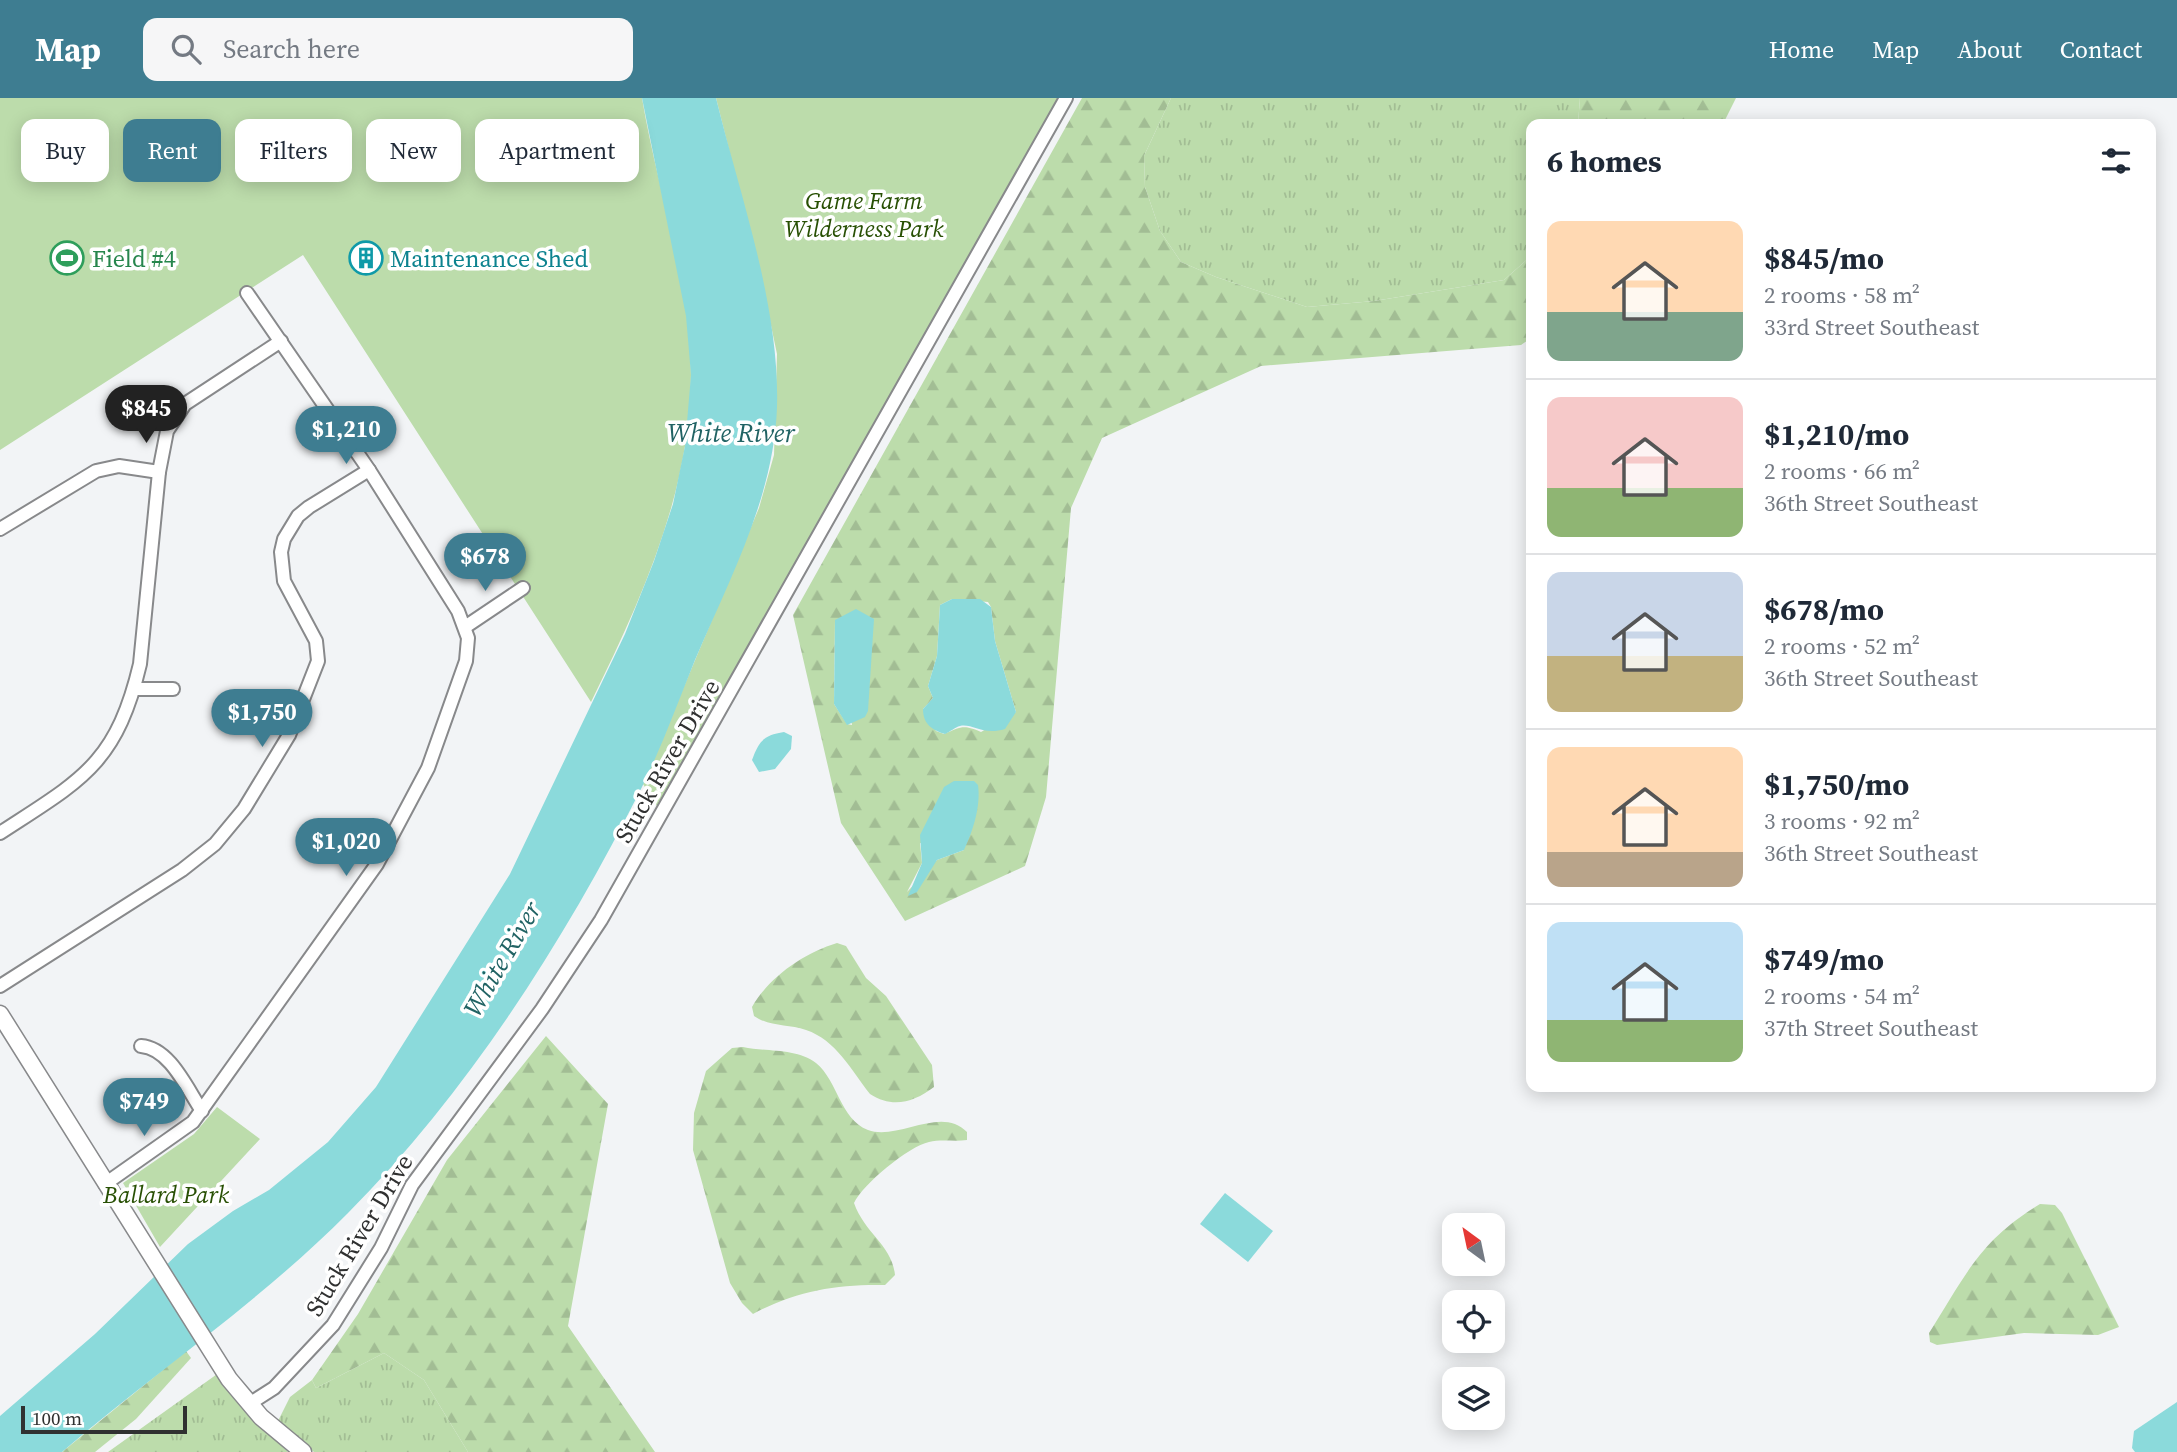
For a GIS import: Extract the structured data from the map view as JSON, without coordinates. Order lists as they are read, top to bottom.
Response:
{
  "streets": {
    "street": ["Stuck River Drive"]
  },
  "water": ["White River"],
  "parks": ["Game Farm Wilderness Park", "Ballard Park"],
  "places": {
    "sports": ["Field #4"],
    "building": ["Maintenance Shed"]
  },
  "scale_bar": "100 m",
  "north": "top left",
  "page": {
    "header": "Map",
    "search": "Search here",
    "nav": [
      "Home",
      "Map",
      "About",
      "Contact"
    ],
    "chip": [
      "Buy",
      "Rent",
      "Filters",
      "New",
      "Apartment"
    ],
    "heading": "6 homes",
    "list": [
      {
        "name": "$845/mo",
        "note": "2 rooms · 58 m² · 33rd Street Southeast"
      },
      {
        "name": "$1,210/mo",
        "note": "2 rooms · 66 m² · 36th Street Southeast"
      },
      {
        "name": "$678/mo",
        "note": "2 rooms · 52 m² · 36th Street Southeast"
      },
      {
        "name": "$1,750/mo",
        "note": "3 rooms · 92 m² · 36th Street Southeast"
      },
      {
        "name": "$749/mo",
        "note": "2 rooms · 54 m² · 37th Street Southeast"
      }
    ],
    "price": [
      "$845",
      "$1,210",
      "$678",
      "$1,750",
      "$1,020",
      "$749"
    ],
    "scale": "100 m"
  }
}
